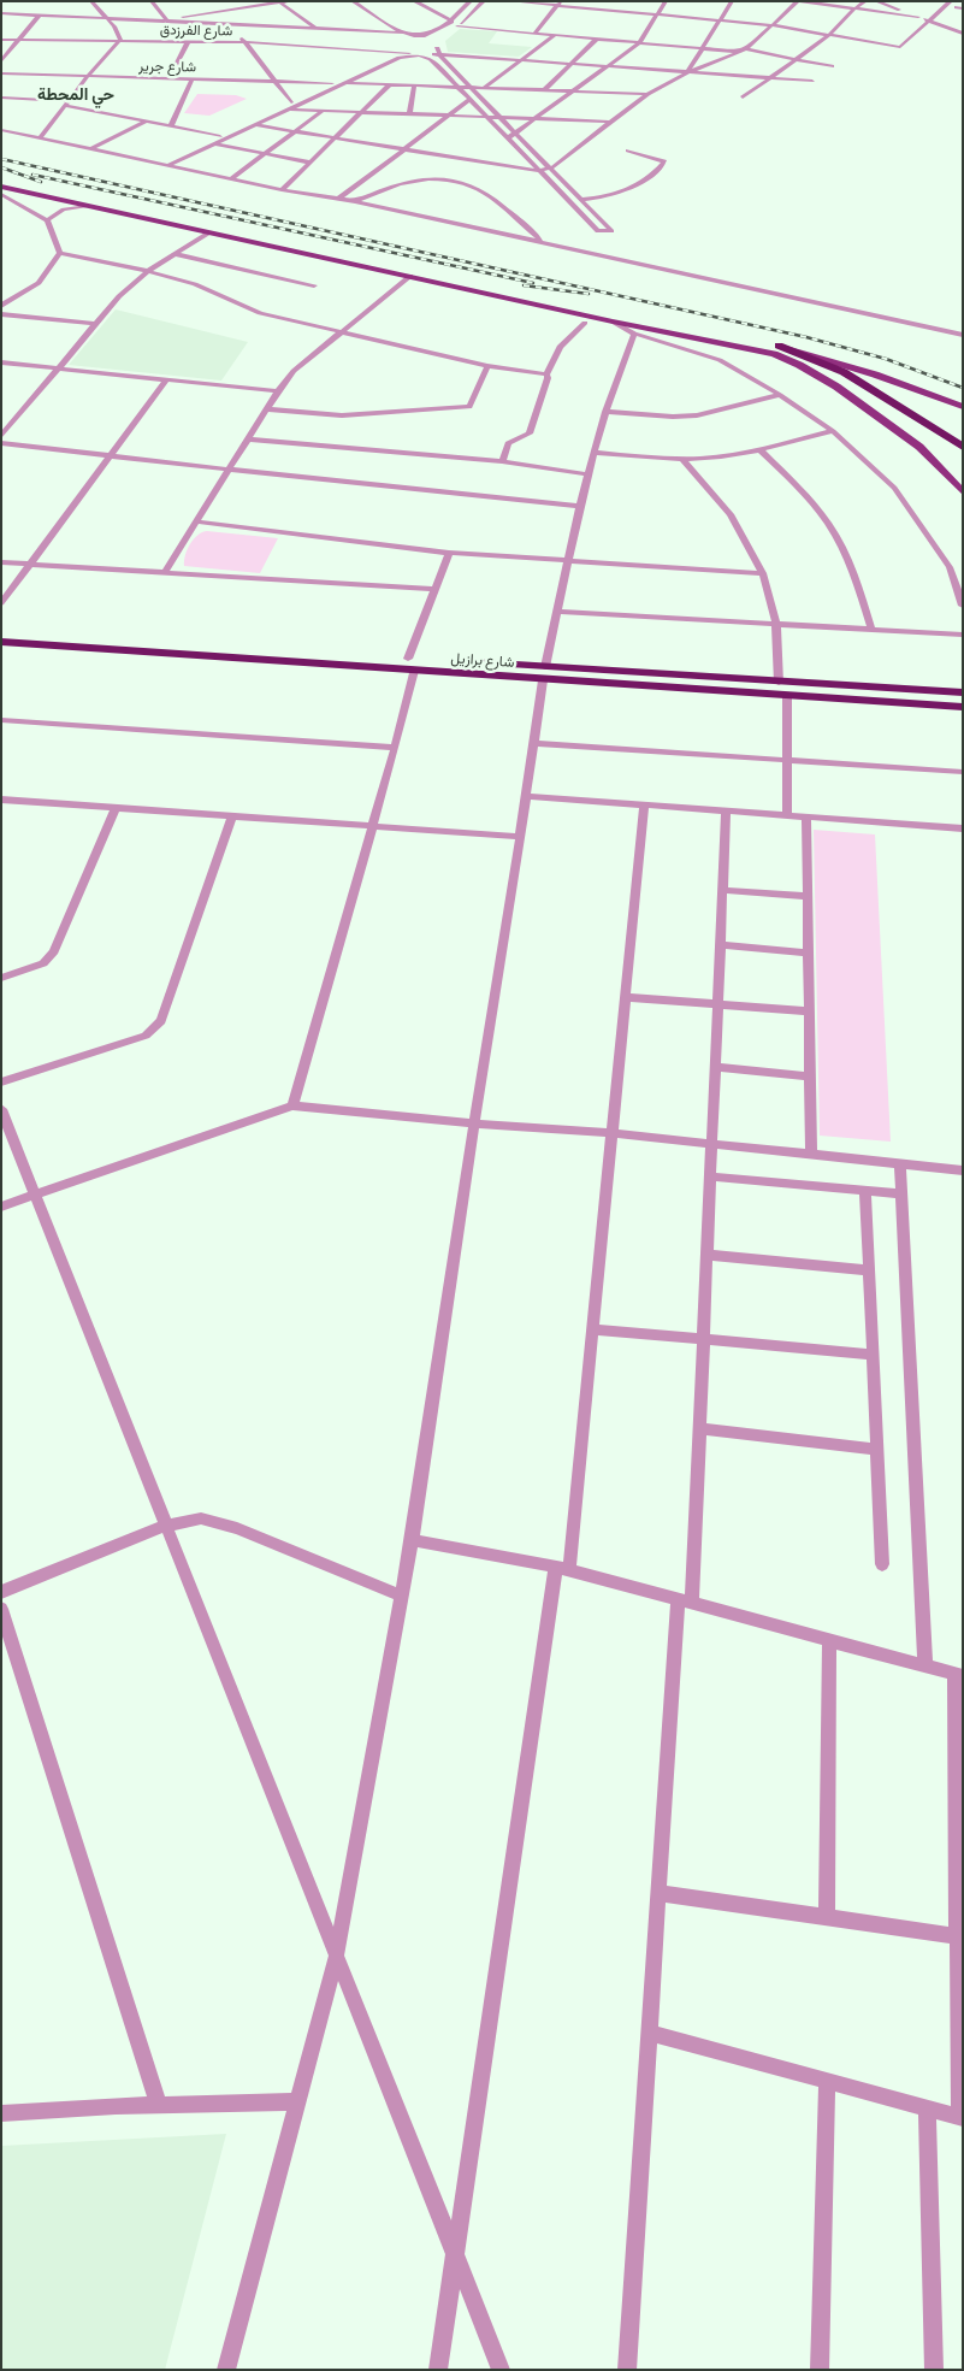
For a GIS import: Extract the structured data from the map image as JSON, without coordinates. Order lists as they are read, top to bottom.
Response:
{
  "streets": {
    "highway": ["شارع برازيل"],
    "street": ["شارع الفرزدق", "شارع جرير"]
  },
  "districts": ["حي المحطة"]
}
